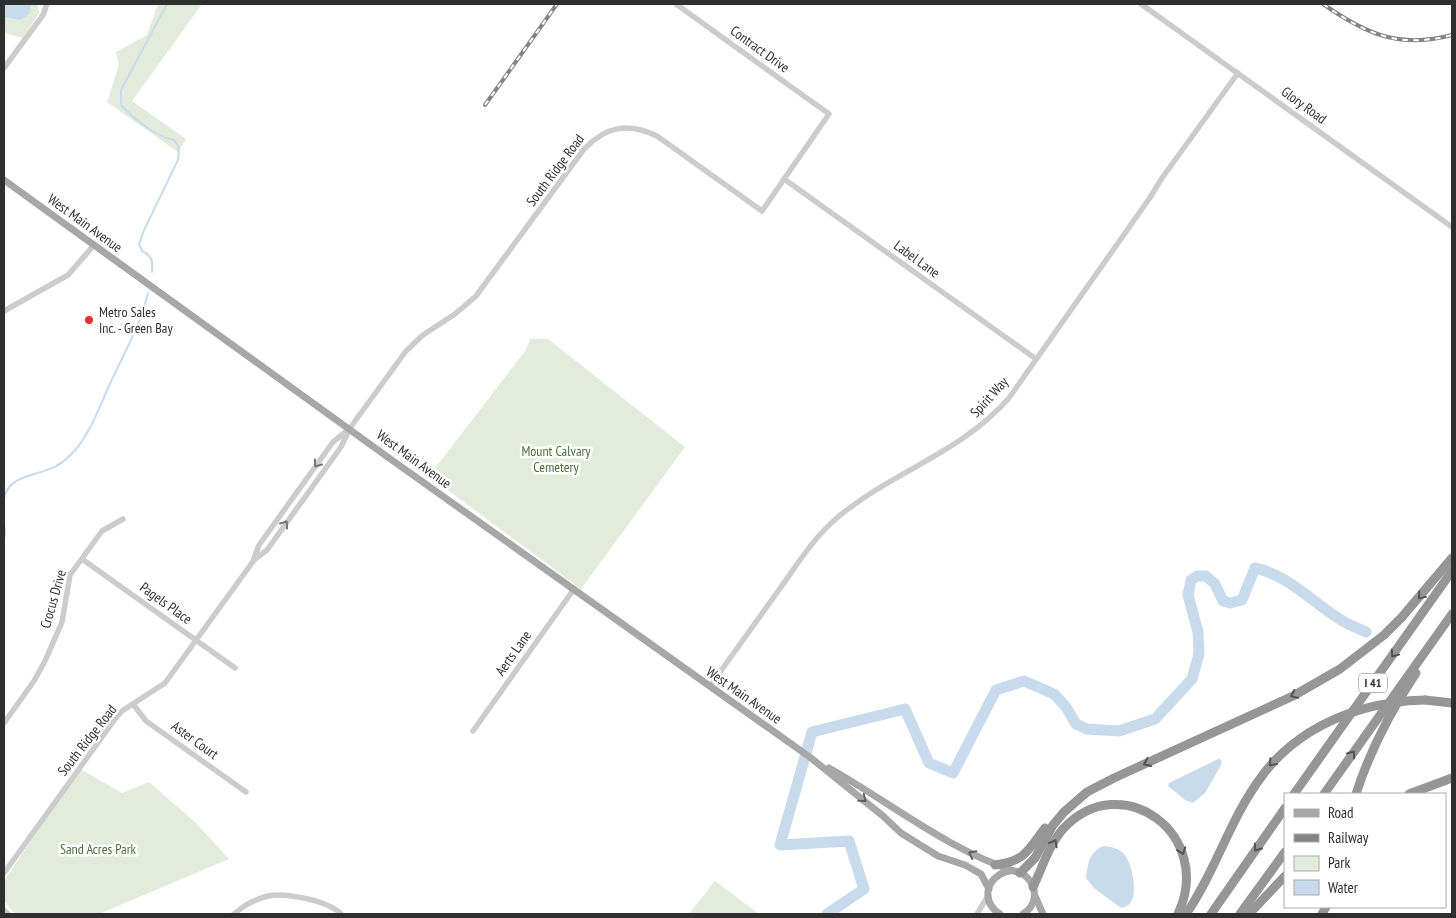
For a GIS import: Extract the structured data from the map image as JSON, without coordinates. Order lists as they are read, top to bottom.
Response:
{
  "streets": {
    "highway": ["I 41"],
    "main road": ["West Main Avenue"],
    "street": [
      "Contract Drive",
      "Glory Road",
      "South Ridge Road",
      "Label Lane",
      "Spirit Way",
      "Crocus Drive",
      "Pagels Place",
      "Aerts Lane",
      "Aster Court"
    ]
  },
  "crossings": [
    ["Contract Drive", "South Ridge Road"],
    ["Glory Road", "Spirit Way"],
    ["South Ridge Road", "West Main Avenue"],
    ["South Ridge Road", "Label Lane"],
    ["South Ridge Road", "Pagels Place"],
    ["South Ridge Road", "Aster Court"],
    ["West Main Avenue", "Spirit Way"],
    ["West Main Avenue", "Aerts Lane"],
    ["Label Lane", "Spirit Way"],
    ["Crocus Drive", "Pagels Place"]
  ],
  "parks": ["Mount Calvary Cemetery", "Sand Acres Park"],
  "places": ["Metro Sales Inc. - Green Bay"],
  "legend": [
    "Road",
    "Railway",
    "Park",
    "Water"
  ]
}
